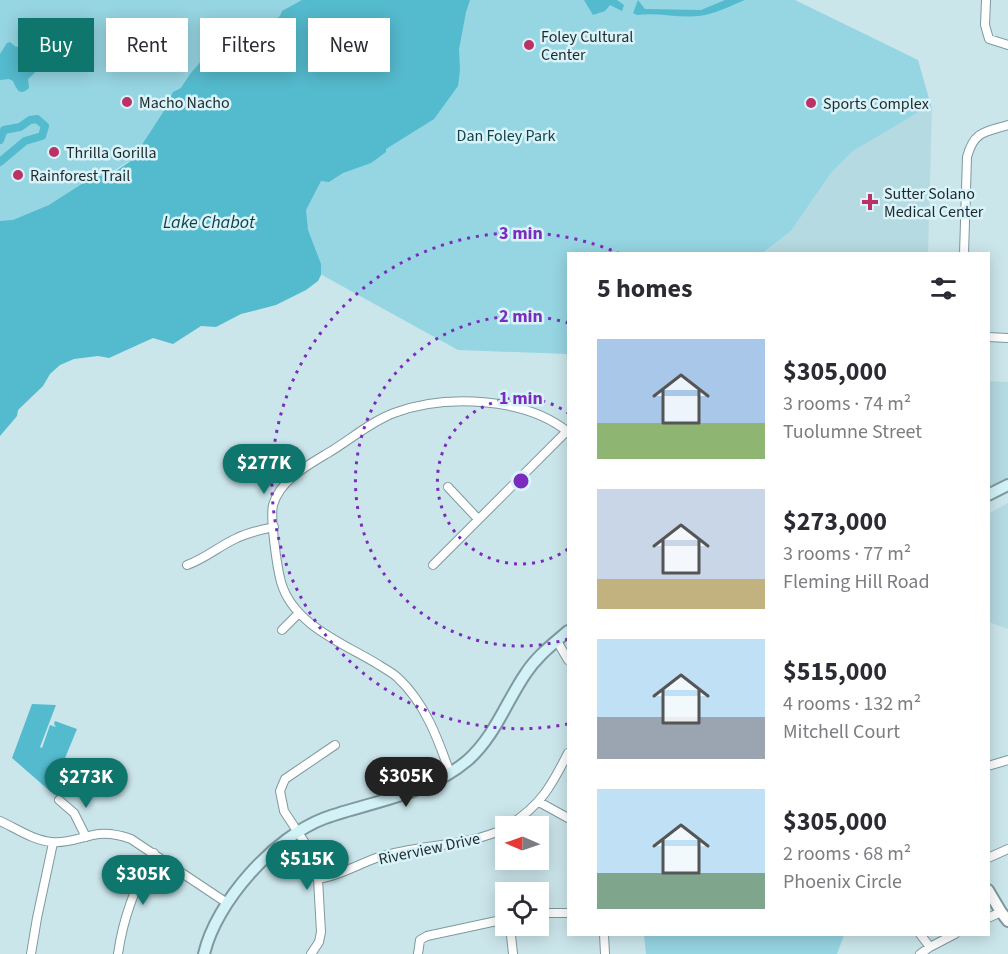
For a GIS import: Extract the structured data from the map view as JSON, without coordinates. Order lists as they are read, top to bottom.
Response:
{
  "streets": {
    "street": ["Riverview Drive"]
  },
  "water": ["Lake Chabot"],
  "parks": ["Dan Foley Park"],
  "places": {
    "other": [
      "Foley Cultural Center",
      "Macho Nacho",
      "Sports Complex",
      "Thrilla Gorilla",
      "Rainforest Trail"
    ],
    "health": ["Sutter Solano Medical Center"]
  },
  "north": "left",
  "page": {
    "chip": [
      "Buy",
      "Rent",
      "Filters",
      "New"
    ],
    "heading": "5 homes",
    "list": [
      {
        "name": "$305,000",
        "note": "3 rooms · 74 m² · Tuolumne Street"
      },
      {
        "name": "$273,000",
        "note": "3 rooms · 77 m² · Fleming Hill Road"
      },
      {
        "name": "$515,000",
        "note": "4 rooms · 132 m² · Mitchell Court"
      },
      {
        "name": "$305,000",
        "note": "2 rooms · 68 m² · Phoenix Circle"
      }
    ],
    "price": [
      "$277K",
      "$305K",
      "$273K",
      "$515K",
      "$305K"
    ]
  },
  "rings": ["3 min", "2 min", "1 min"]
}
